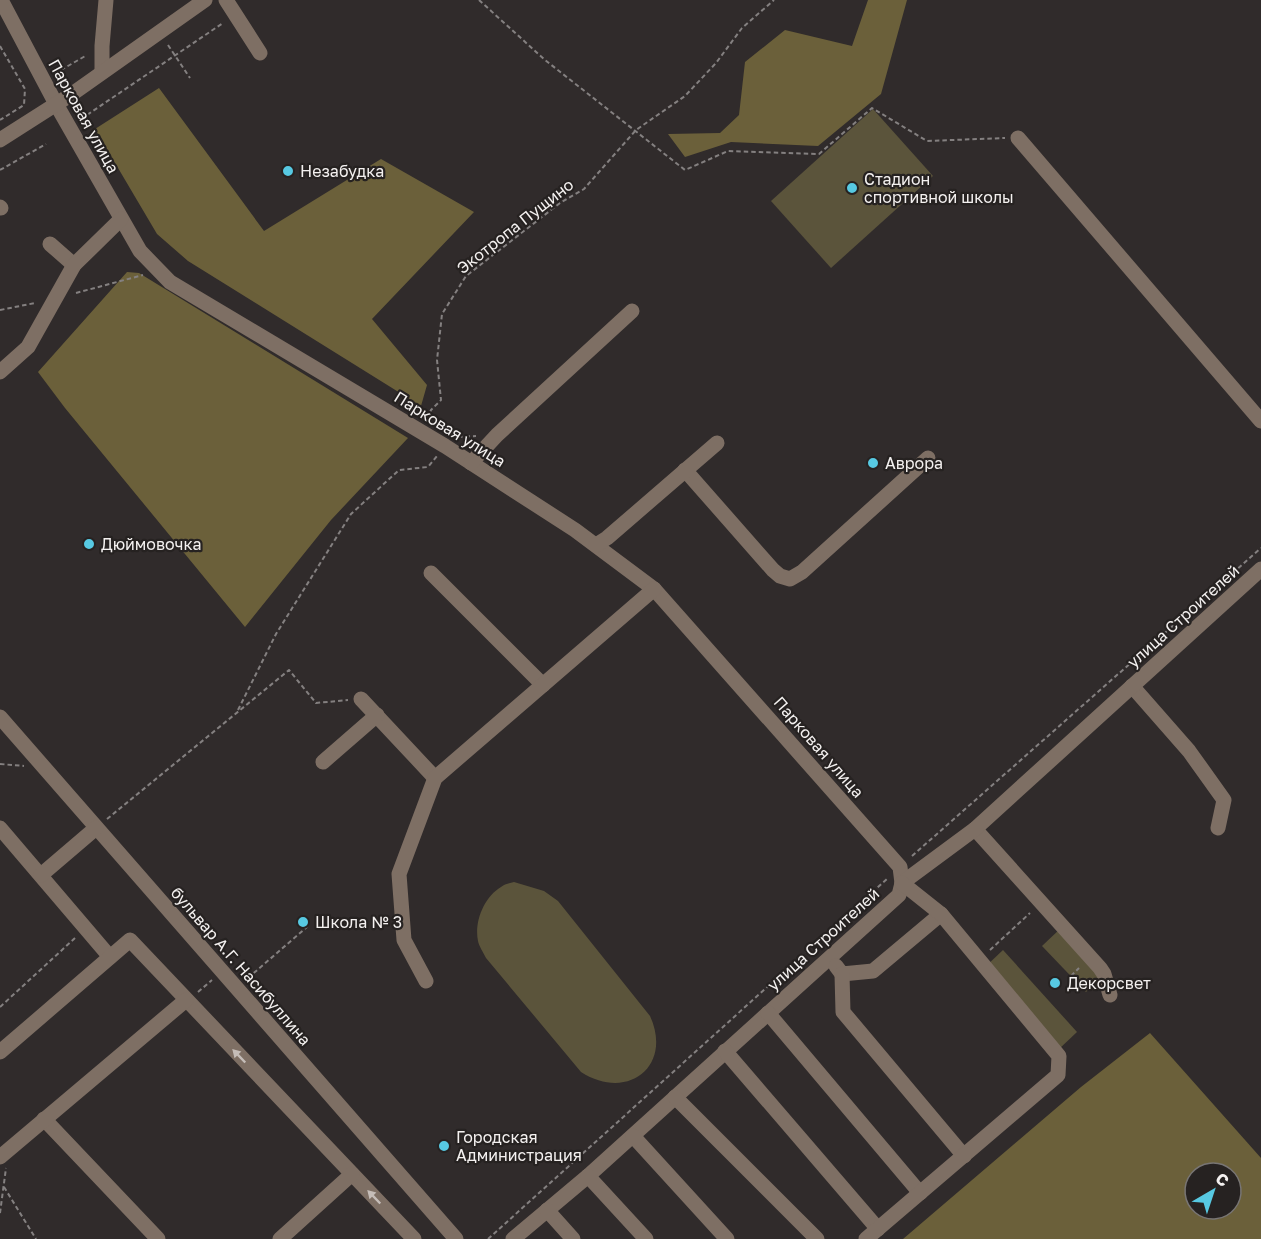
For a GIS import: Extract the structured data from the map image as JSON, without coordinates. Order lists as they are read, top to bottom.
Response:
{
  "streets": {
    "street": ["Парковая улица", "улица Строителей", "бульвар А.Г. Насибуллина"],
    "path": ["Экотропа Пущино"]
  },
  "places": [
    "Незабудка",
    "Стадион спортивной школы",
    "Аврора",
    "Дюймовочка",
    "Школа № 3",
    "Декорсвет",
    "Городская Администрация"
  ],
  "north": "top right"
}
